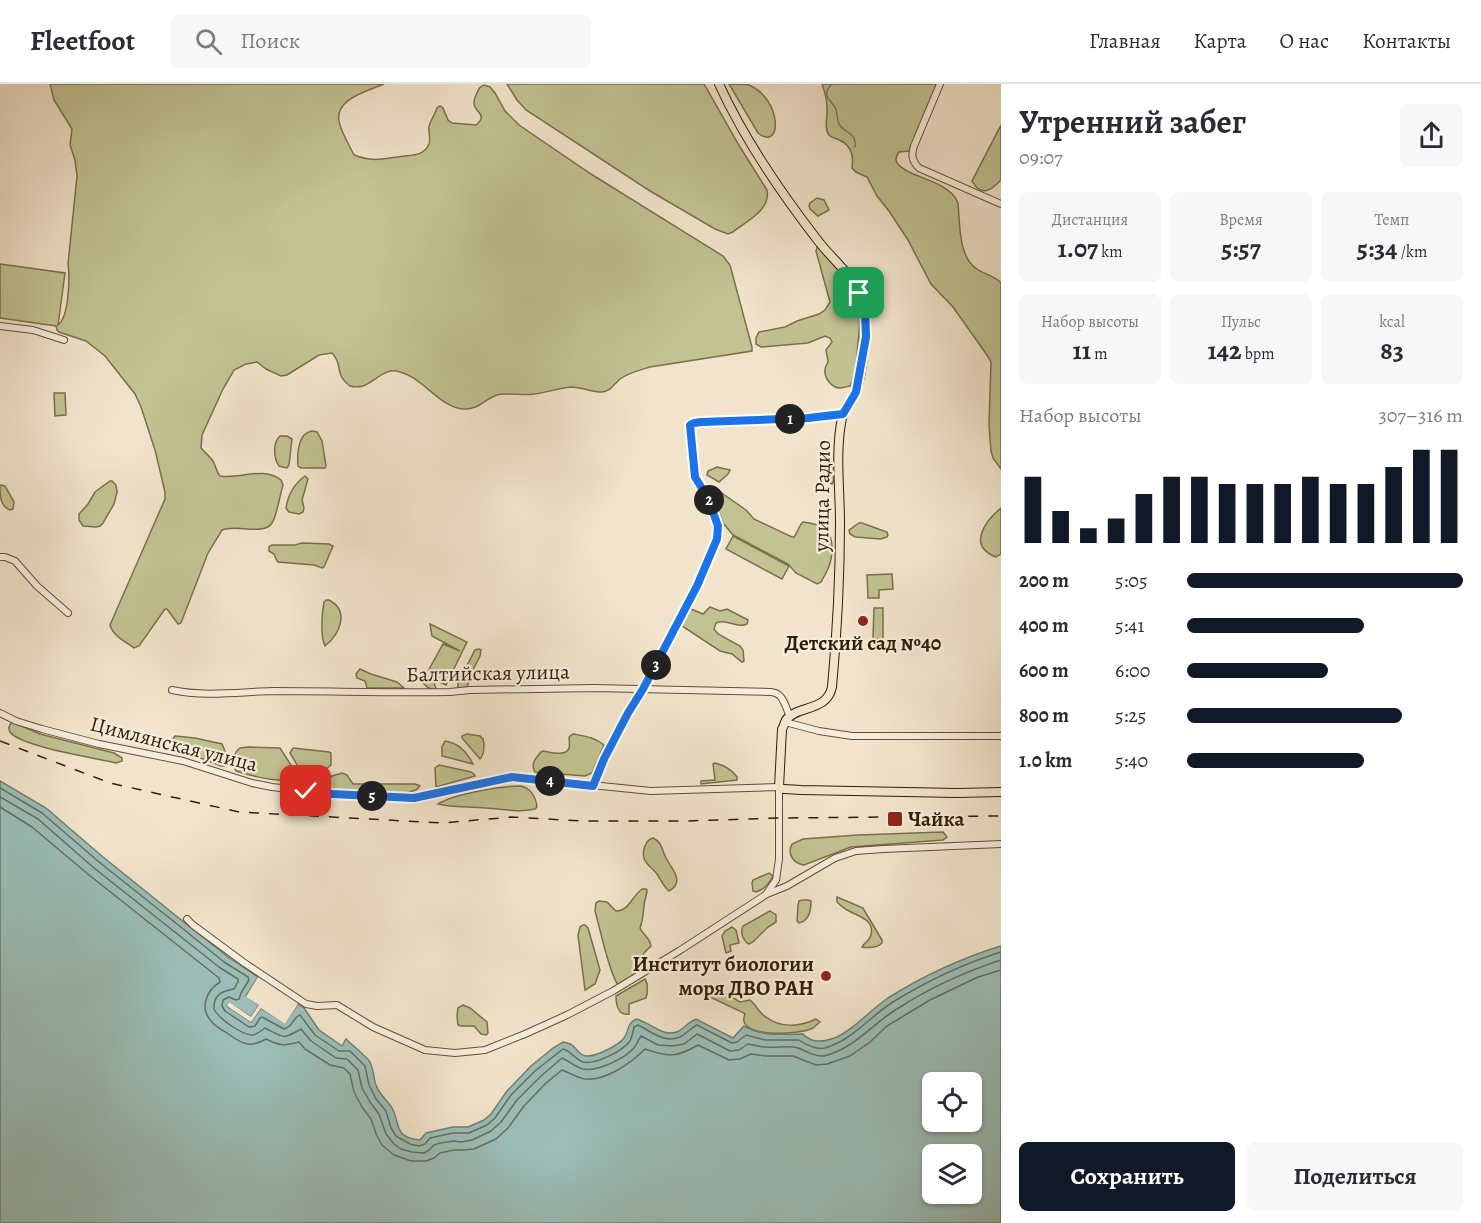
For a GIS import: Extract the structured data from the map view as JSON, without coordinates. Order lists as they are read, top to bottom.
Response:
{
  "streets": {
    "main road": ["улица Радио"],
    "street": ["Балтийская улица", "Цимлянская улица"]
  },
  "crossings": [
    ["улица Радио", "Балтийская улица"]
  ],
  "places": {
    "other": ["Детский сад №40", "Институт биологии моря ДВО РАН"],
    "transit": ["Чайка"]
  },
  "page": {
    "header": "Fleetfoot",
    "search": "Поиск",
    "nav": [
      "Главная",
      "Карта",
      "О нас",
      "Контакты"
    ],
    "heading": ["Утренний забег", "09:07"],
    "stats": [
      ["Дистанция", "1.07 km"],
      ["Время", "5:57"],
      ["Темп", "5:34 /km"],
      ["Набор высоты", "11 m"],
      ["Пульс", "142 bpm"],
      ["kcal", "83"]
    ],
    "chart": ["Набор высоты", "307–316 m"],
    "pins": [
      "1",
      "2",
      "3",
      "4",
      "5"
    ],
    "list": [
      {
        "name": "200 m",
        "note": "5:05"
      },
      {
        "name": "400 m",
        "note": "5:41"
      },
      {
        "name": "600 m",
        "note": "6:00"
      },
      {
        "name": "800 m",
        "note": "5:25"
      },
      {
        "name": "1.0 km",
        "note": "5:40"
      }
    ],
    "buttons": ["Сохранить", "Поделиться"]
  }
}
